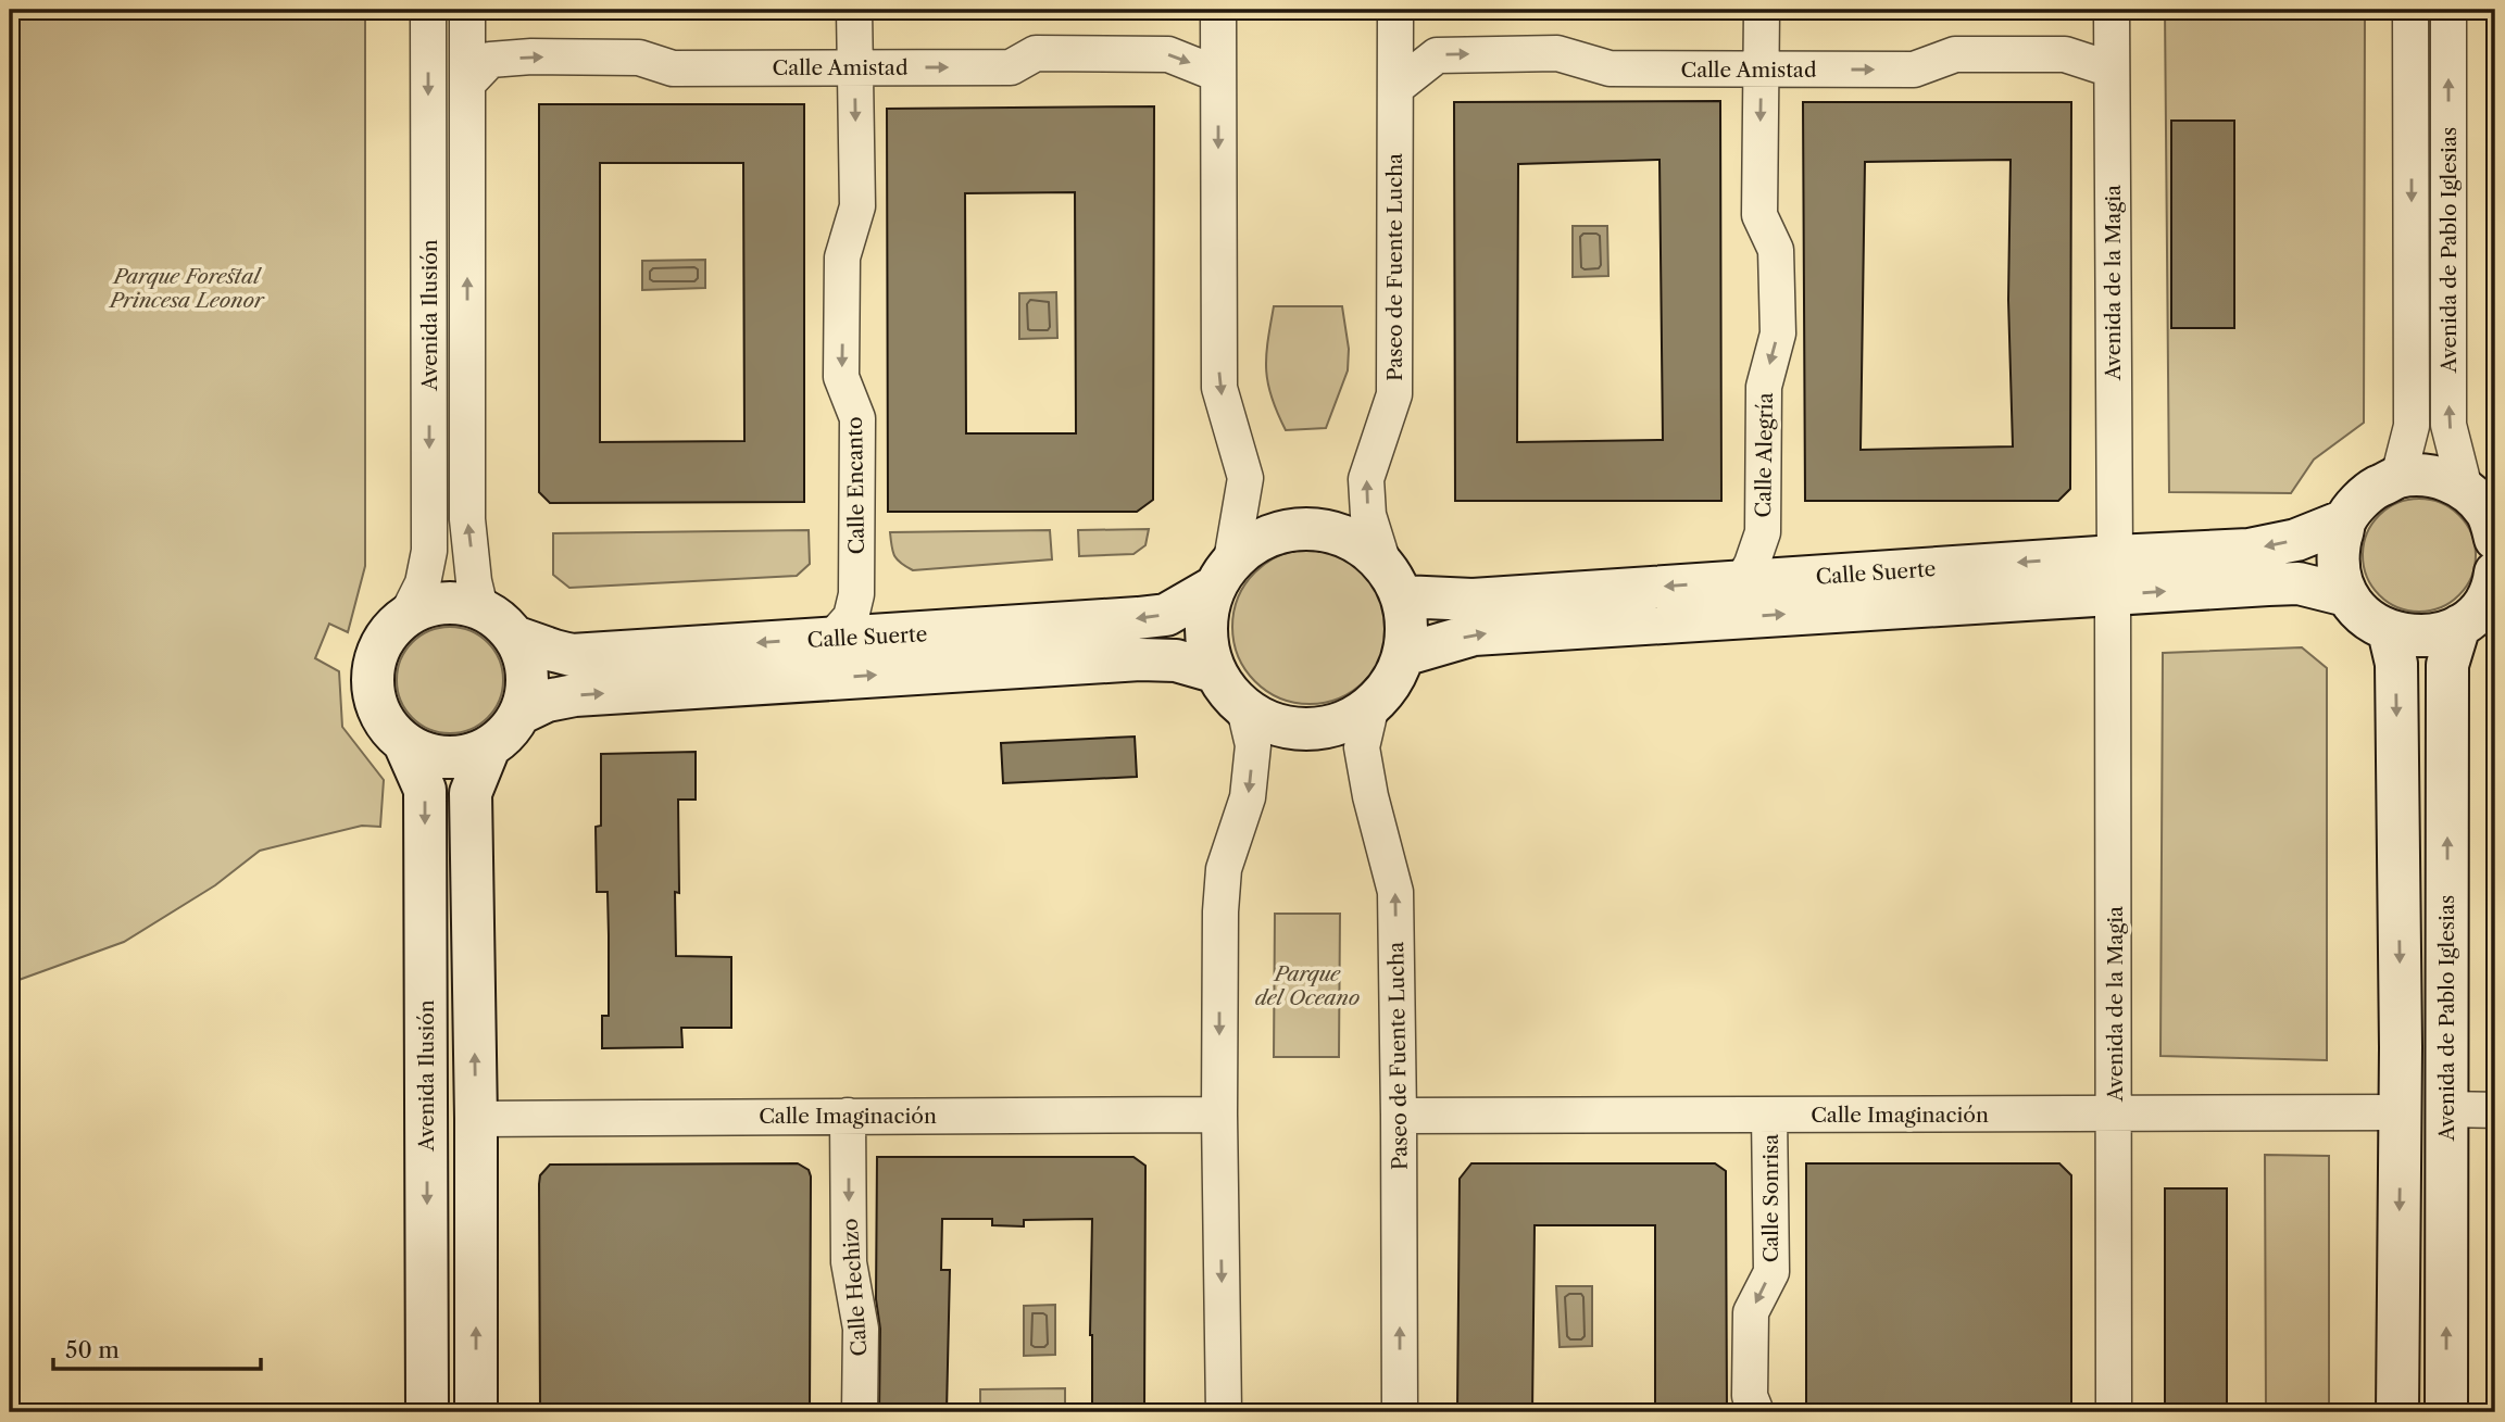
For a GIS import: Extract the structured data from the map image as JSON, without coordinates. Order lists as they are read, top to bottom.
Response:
{
  "streets": {
    "main road": ["Avenida de Pablo Iglesias", "Avenida Ilusión", "Calle Suerte"],
    "street": [
      "Calle Amistad",
      "Paseo de Fuente Lucha",
      "Avenida de la Magia",
      "Calle Alegría",
      "Calle Encanto",
      "Calle Imaginación",
      "Calle Sonrisa",
      "Calle Hechizo"
    ]
  },
  "crossings": [
    ["Calle Amistad", "Paseo de Fuente Lucha"],
    ["Calle Amistad", "Avenida de la Magia"],
    ["Calle Amistad", "Avenida Ilusión"],
    ["Calle Amistad", "Calle Alegría"],
    ["Calle Amistad", "Calle Encanto"],
    ["Paseo de Fuente Lucha", "Calle Suerte"],
    ["Paseo de Fuente Lucha", "Calle Imaginación"],
    ["Avenida de la Magia", "Calle Suerte"],
    ["Avenida de la Magia", "Calle Imaginación"],
    ["Avenida Ilusión", "Calle Suerte"],
    ["Calle Alegría", "Calle Suerte"],
    ["Calle Encanto", "Calle Suerte"],
    ["Calle Imaginación", "Calle Sonrisa"],
    ["Calle Imaginación", "Calle Hechizo"]
  ],
  "one_way": [
    "Calle Amistad",
    "Calle Alegría",
    "Calle Encanto",
    "Calle Sonrisa",
    "Calle Hechizo"
  ],
  "parks": ["Parque Forestal Princesa Leonor", "Parque del Oceano"],
  "scale_bar": "50 m"
}
